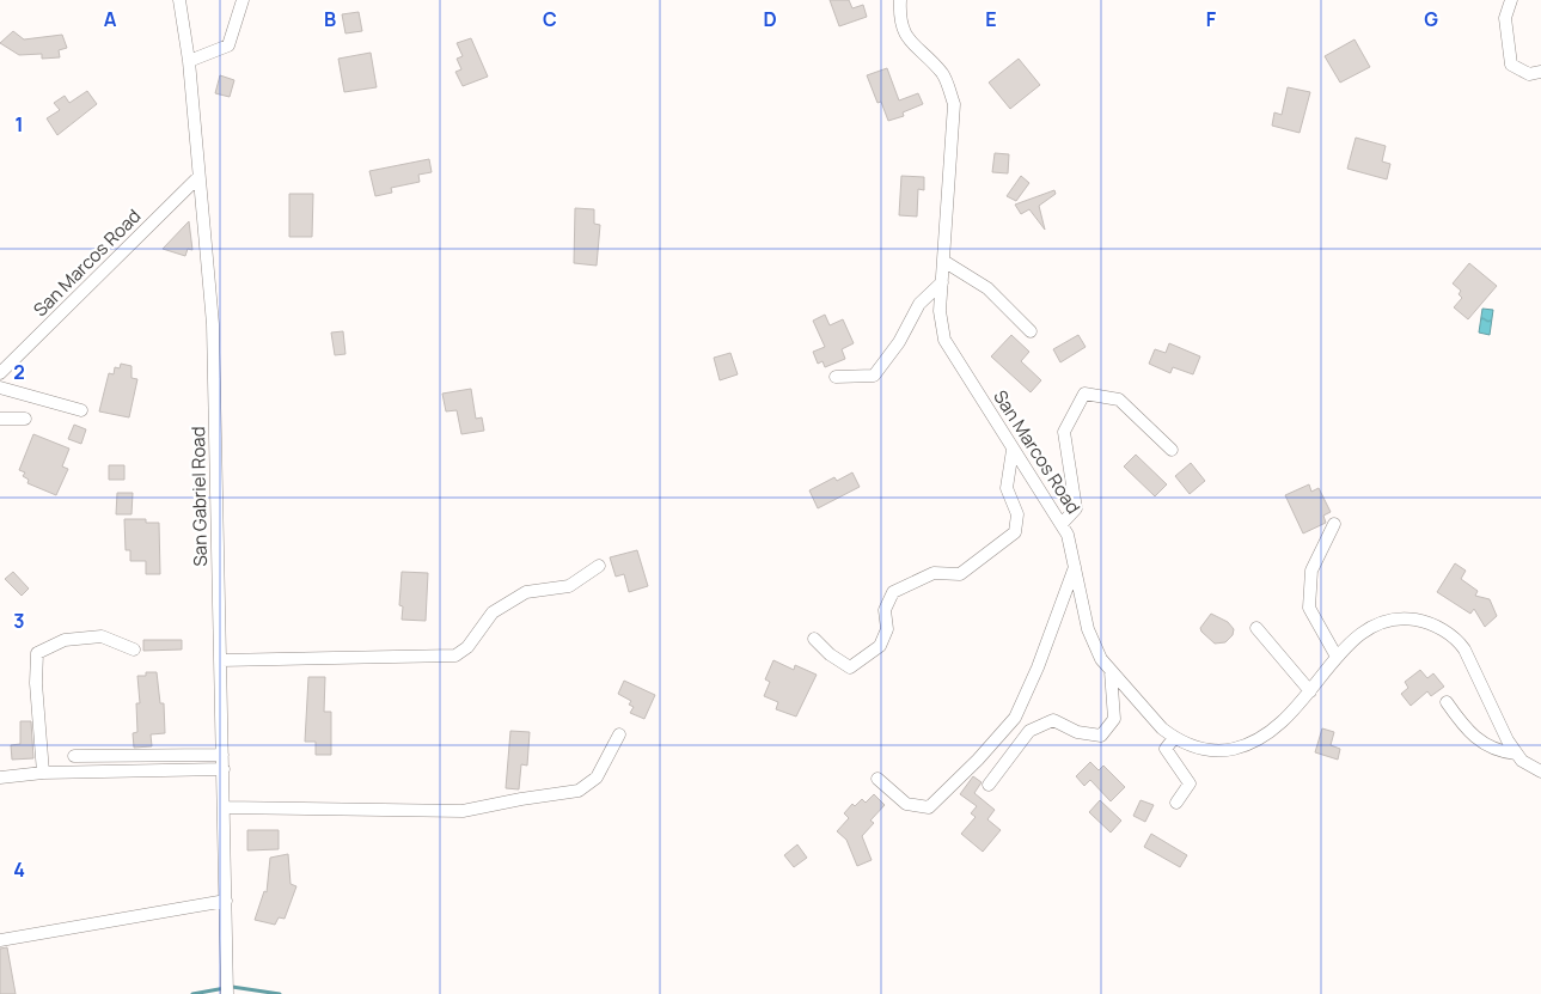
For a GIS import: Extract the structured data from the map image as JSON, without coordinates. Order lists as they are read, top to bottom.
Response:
{
  "streets": {
    "street": ["San Marcos Road", "San Gabriel Road"]
  },
  "crossings": [
    ["San Marcos Road", "San Gabriel Road"]
  ],
  "grid": {
    "columns": [
      "A",
      "B",
      "C",
      "D",
      "E",
      "F",
      "G"
    ],
    "rows": [
      "1",
      "2",
      "3",
      "4"
    ]
  }
}
